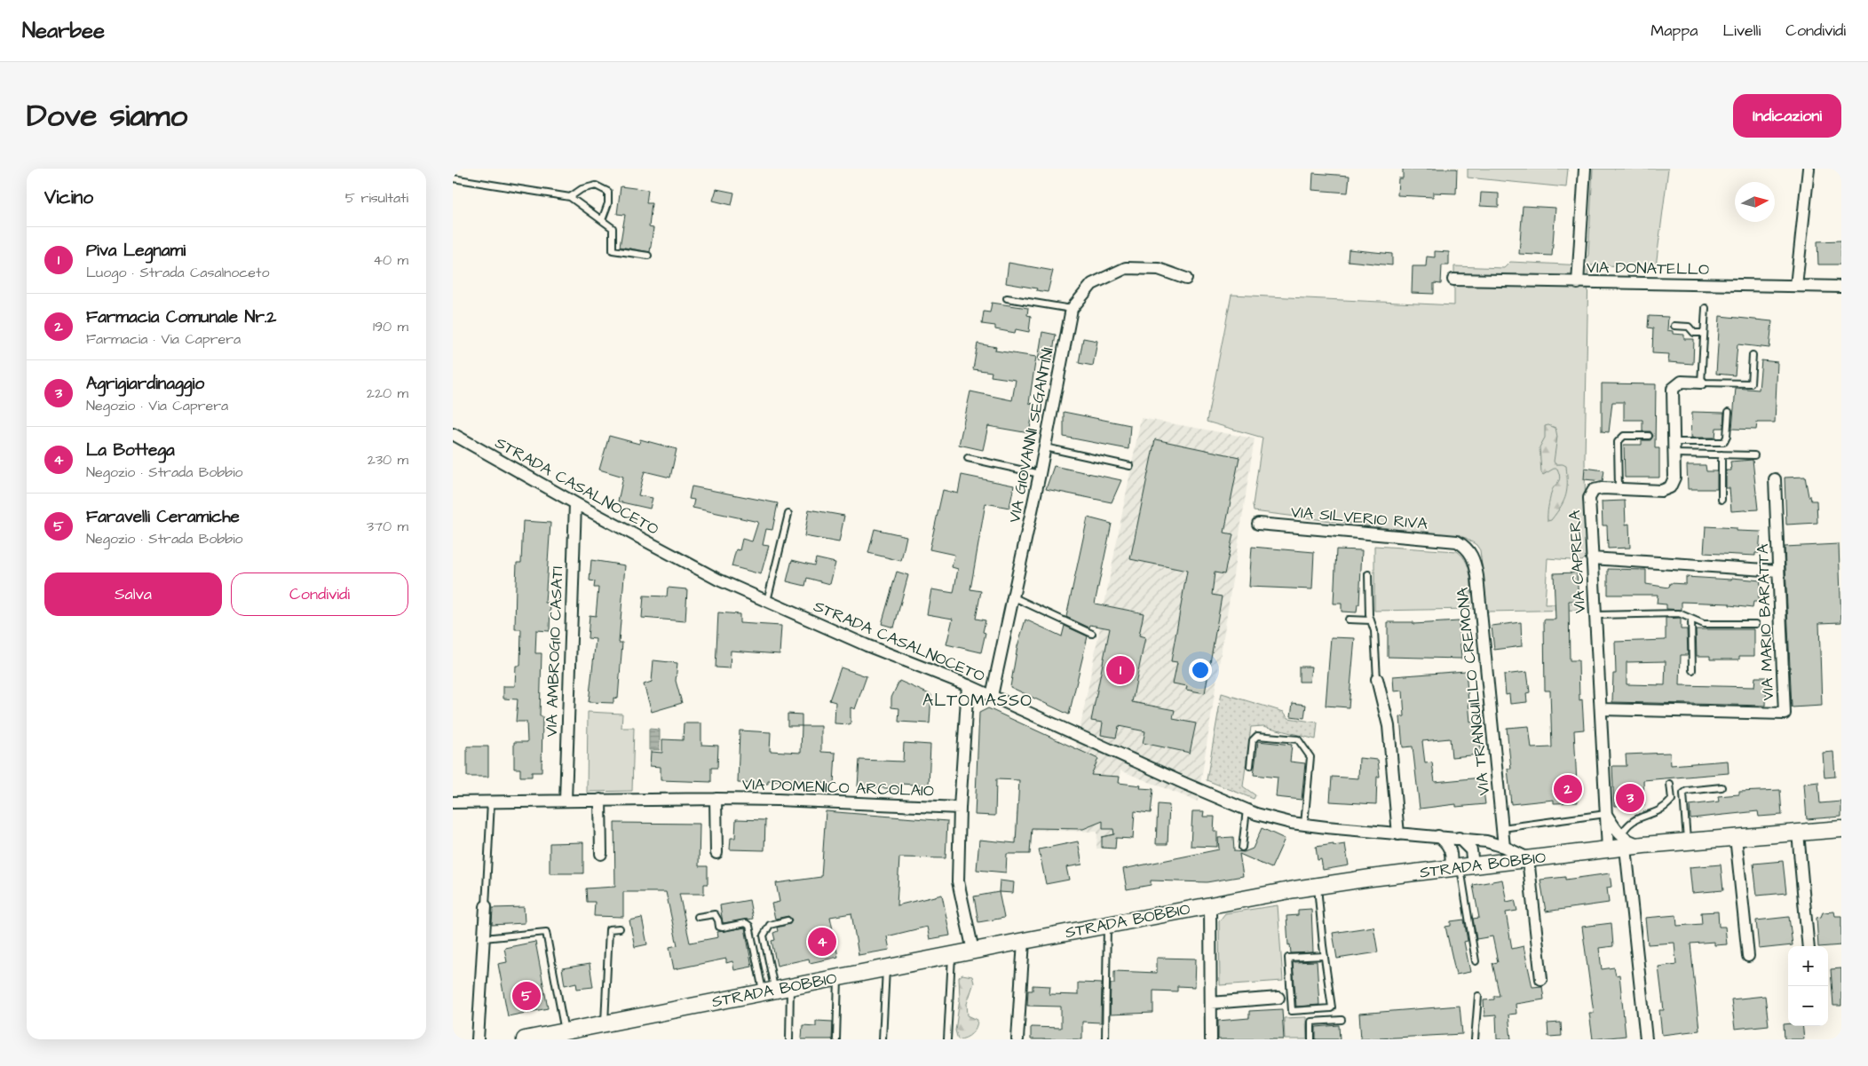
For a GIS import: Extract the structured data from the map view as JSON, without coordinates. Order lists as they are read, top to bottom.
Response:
{
  "streets": {
    "main road": ["STRADA BOBBIO"],
    "street": [
      "VIA DONATELLO",
      "VIA GIOVANNI SEGANTINI",
      "STRADA CASALNOCETO",
      "VIA SILVERIO RIVA",
      "VIA CAPRERA",
      "VIA MARIO BARATTA",
      "VIA AMBROGIO CASATI",
      "VIA TRANQUILLO CREMONA",
      "VIA DOMENICO ARCOLAIO"
    ]
  },
  "crossings": [
    ["VIA GIOVANNI SEGANTINI", "STRADA CASALNOCETO"],
    ["STRADA CASALNOCETO", "VIA AMBROGIO CASATI"],
    ["STRADA CASALNOCETO", "VIA TRANQUILLO CREMONA"],
    ["STRADA CASALNOCETO", "STRADA BOBBIO"],
    ["VIA SILVERIO RIVA", "VIA TRANQUILLO CREMONA"],
    ["VIA CAPRERA", "VIA MARIO BARATTA"],
    ["VIA CAPRERA", "STRADA BOBBIO"],
    ["VIA AMBROGIO CASATI", "VIA DOMENICO ARCOLAIO"]
  ],
  "districts": ["ALTOMASSO"],
  "north": "right",
  "page": {
    "header": "Nearbee",
    "nav": ["Mappa", "Livelli", "Condividi"],
    "title": "Dove siamo",
    "buttons": [
      "Indicazioni",
      ["Salva", "Condividi"]
    ],
    "heading": ["Vicino", "5 risultati"],
    "list": [
      {
        "mark": "1",
        "name": "Piva Legnami",
        "note": "Luogo · Strada Casalnoceto",
        "value": "40 m"
      },
      {
        "mark": "2",
        "name": "Farmacia Comunale Nr.2",
        "note": "Farmacia · Via Caprera",
        "value": "190 m"
      },
      {
        "mark": "3",
        "name": "Agrigiardinaggio",
        "note": "Negozio · Via Caprera",
        "value": "220 m"
      },
      {
        "mark": "4",
        "name": "La Bottega",
        "note": "Negozio · Strada Bobbio",
        "value": "230 m"
      },
      {
        "mark": "5",
        "name": "Faravelli Ceramiche",
        "note": "Negozio · Strada Bobbio",
        "value": "370 m"
      }
    ],
    "pins": [
      "1",
      "2",
      "3",
      "4",
      "5"
    ],
    "map_buttons": ["+", "−"]
  }
}
